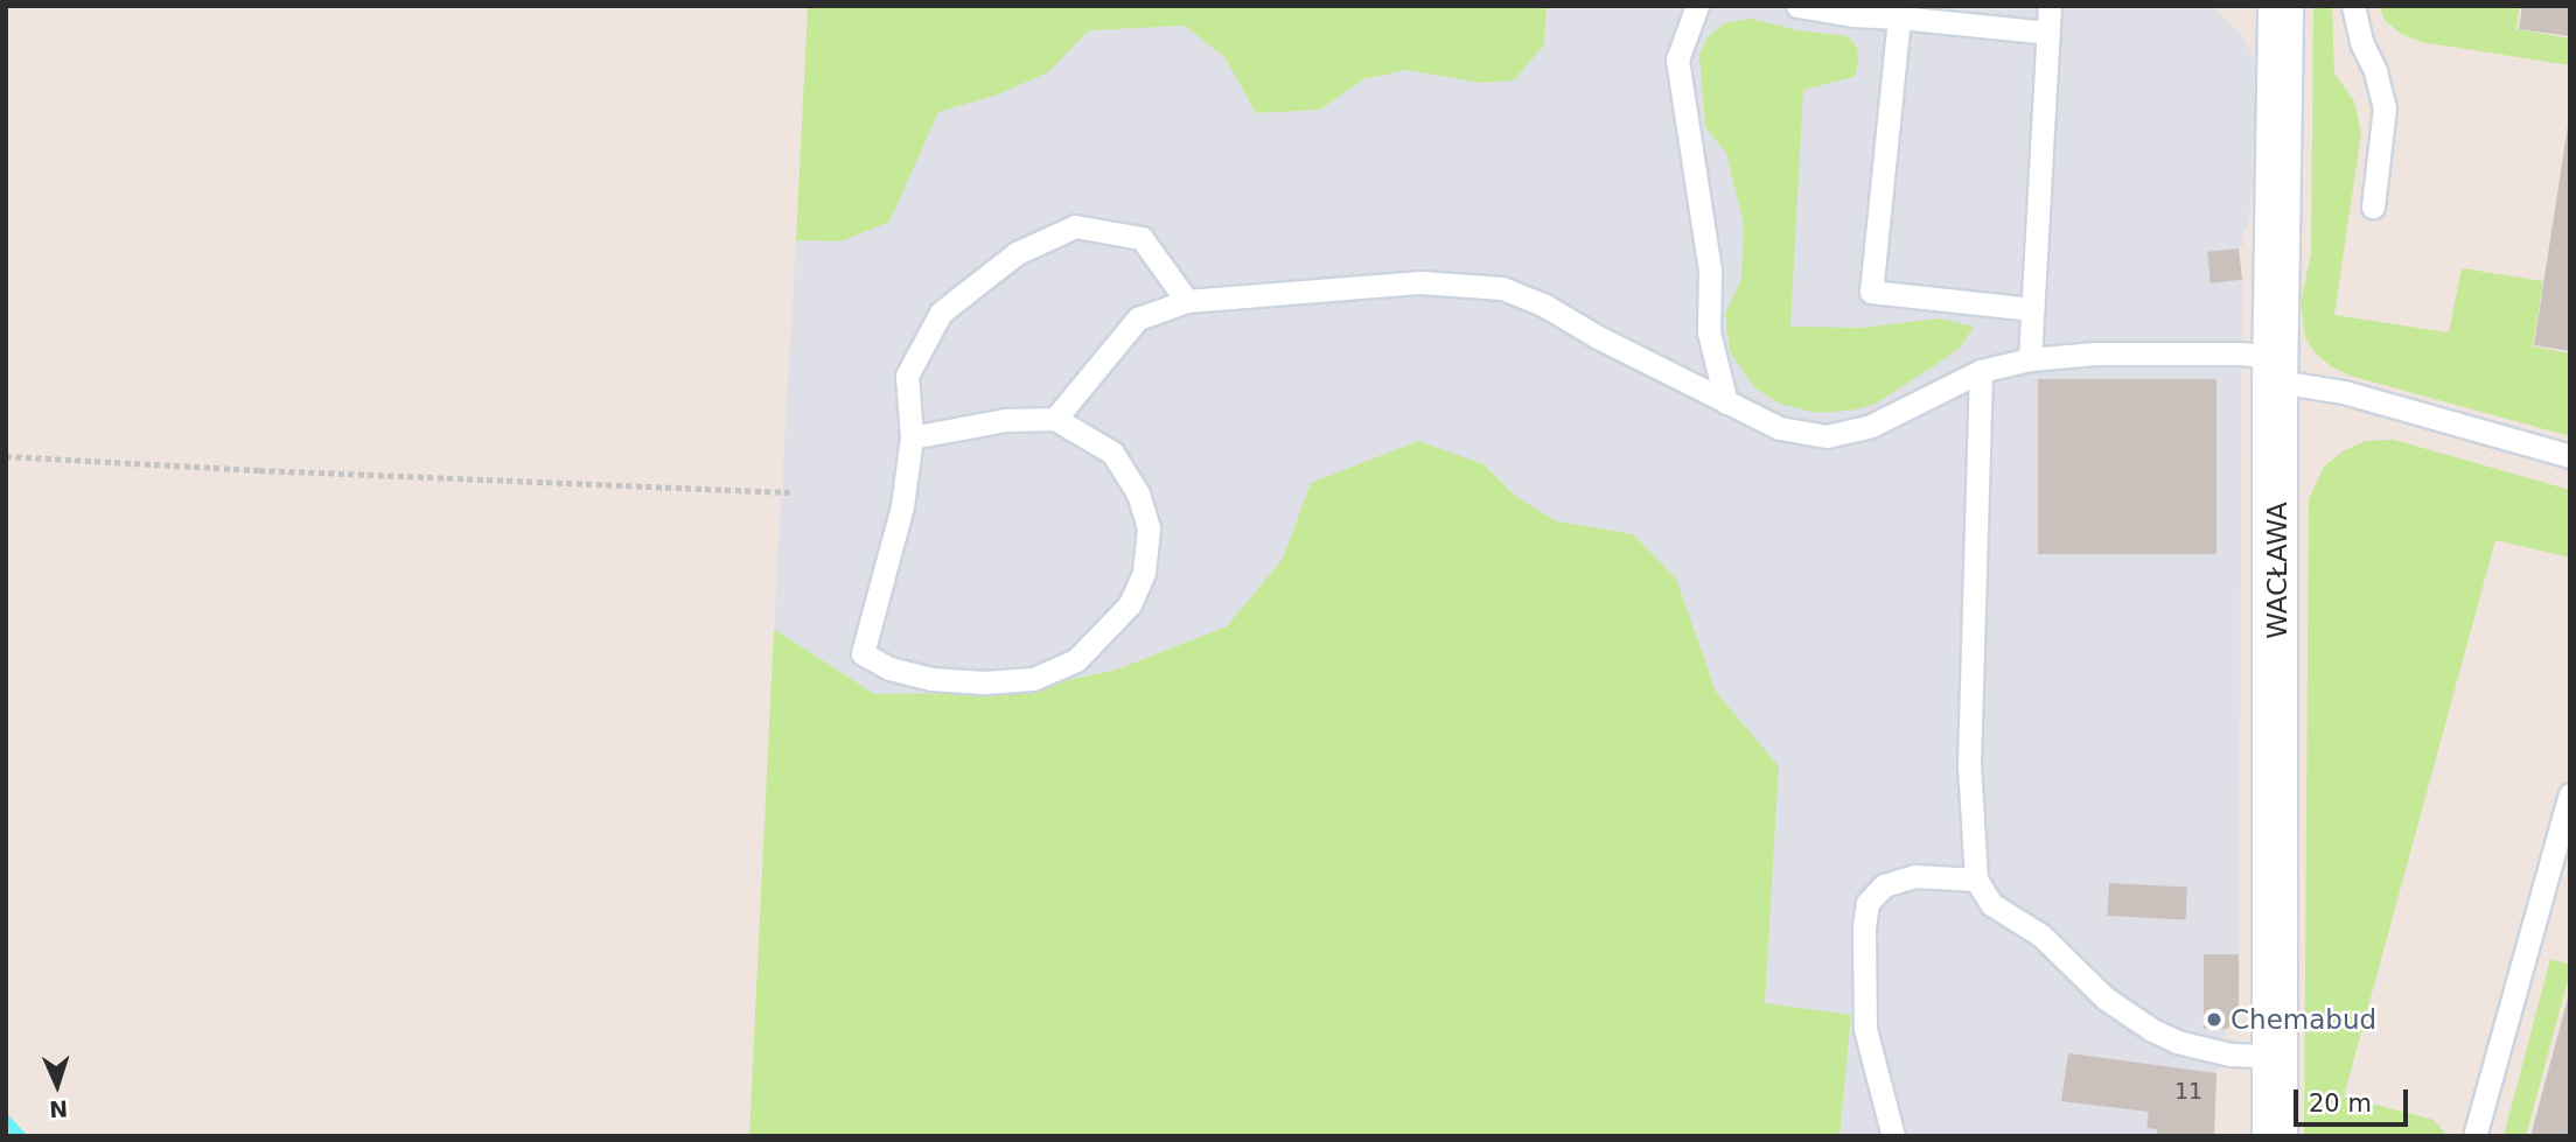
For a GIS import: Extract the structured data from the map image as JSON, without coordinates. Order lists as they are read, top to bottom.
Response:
{
  "streets": {
    "street": ["WACŁAWA"]
  },
  "places": ["Chemabud"],
  "house_numbers": ["11"],
  "scale_bar": "20 m",
  "north": "bottom"
}
